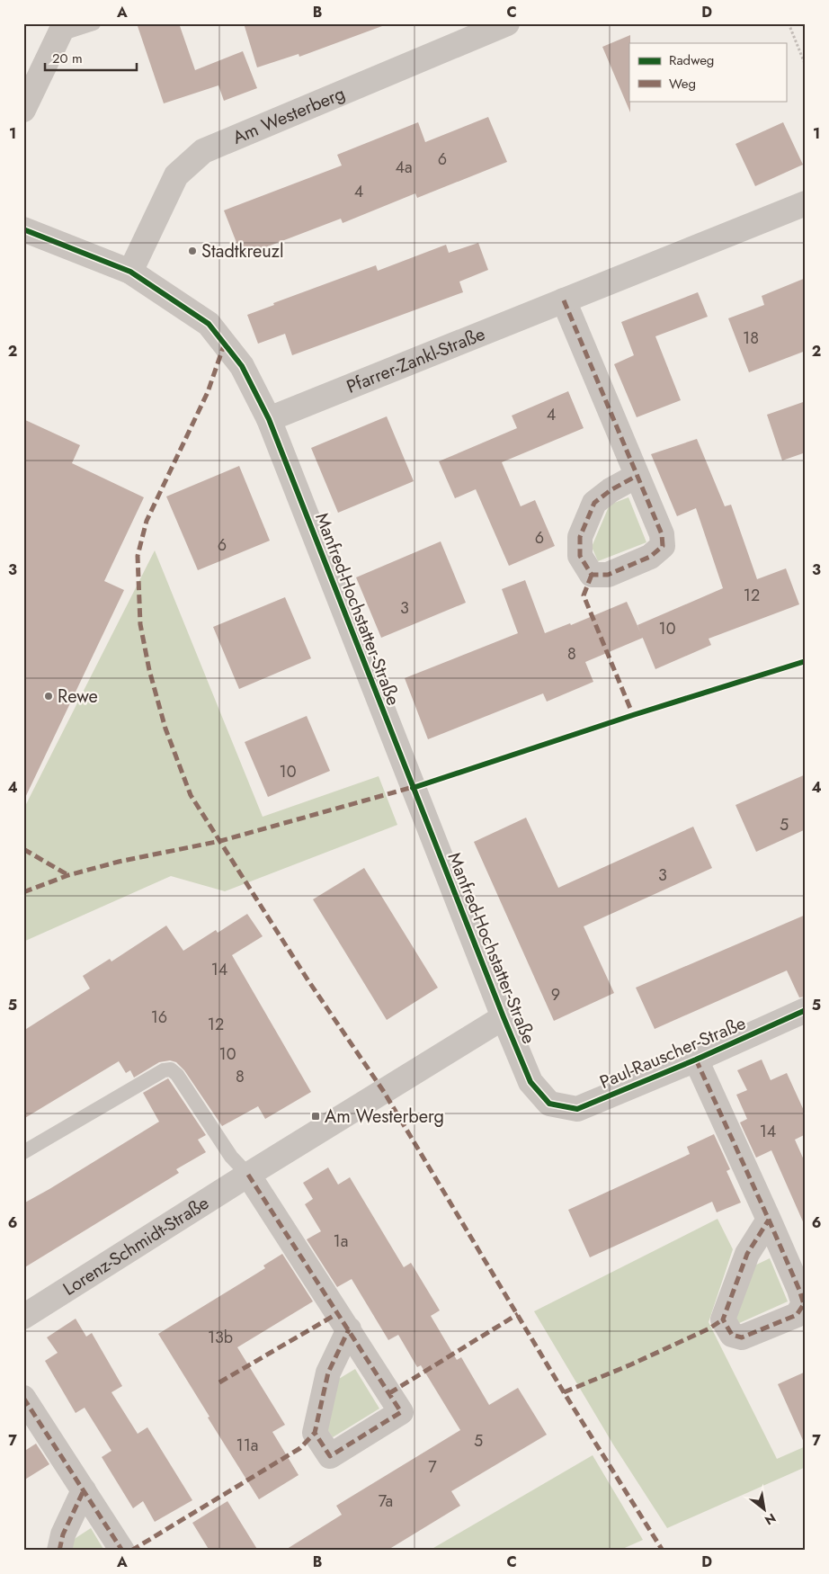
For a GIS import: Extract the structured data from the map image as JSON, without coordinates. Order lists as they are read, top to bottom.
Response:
{
  "streets": {
    "street": [
      "Am Westerberg",
      "Pfarrer-Zankl-Straße",
      "Manfred-Hochstatter-Straße",
      "Paul-Rauscher-Straße",
      "Lorenz-Schmidt-Straße"
    ]
  },
  "crossings": [
    ["Am Westerberg", "Manfred-Hochstatter-Straße"],
    ["Pfarrer-Zankl-Straße", "Manfred-Hochstatter-Straße"],
    ["Manfred-Hochstatter-Straße", "Paul-Rauscher-Straße"],
    ["Manfred-Hochstatter-Straße", "Lorenz-Schmidt-Straße"]
  ],
  "places": {
    "other": ["Stadtkreuzl", "Rewe"],
    "transit": ["Am Westerberg"]
  },
  "house_numbers": [
    "6",
    "4a",
    "4",
    "18",
    "4",
    "6",
    "6",
    "12",
    "3",
    "10",
    "8",
    "10",
    "5",
    "3",
    "14",
    "9",
    "16",
    "12",
    "10",
    "8",
    "14",
    "1a",
    "13b",
    "5",
    "11a",
    "7",
    "7a"
  ],
  "legend": ["Radweg", "Weg"],
  "scale_bar": "20 m",
  "north": "bottom right",
  "grid": {
    "columns": [
      "A",
      "B",
      "C",
      "D"
    ],
    "rows": [
      "1",
      "2",
      "3",
      "4",
      "5",
      "6",
      "7"
    ]
  }
}
